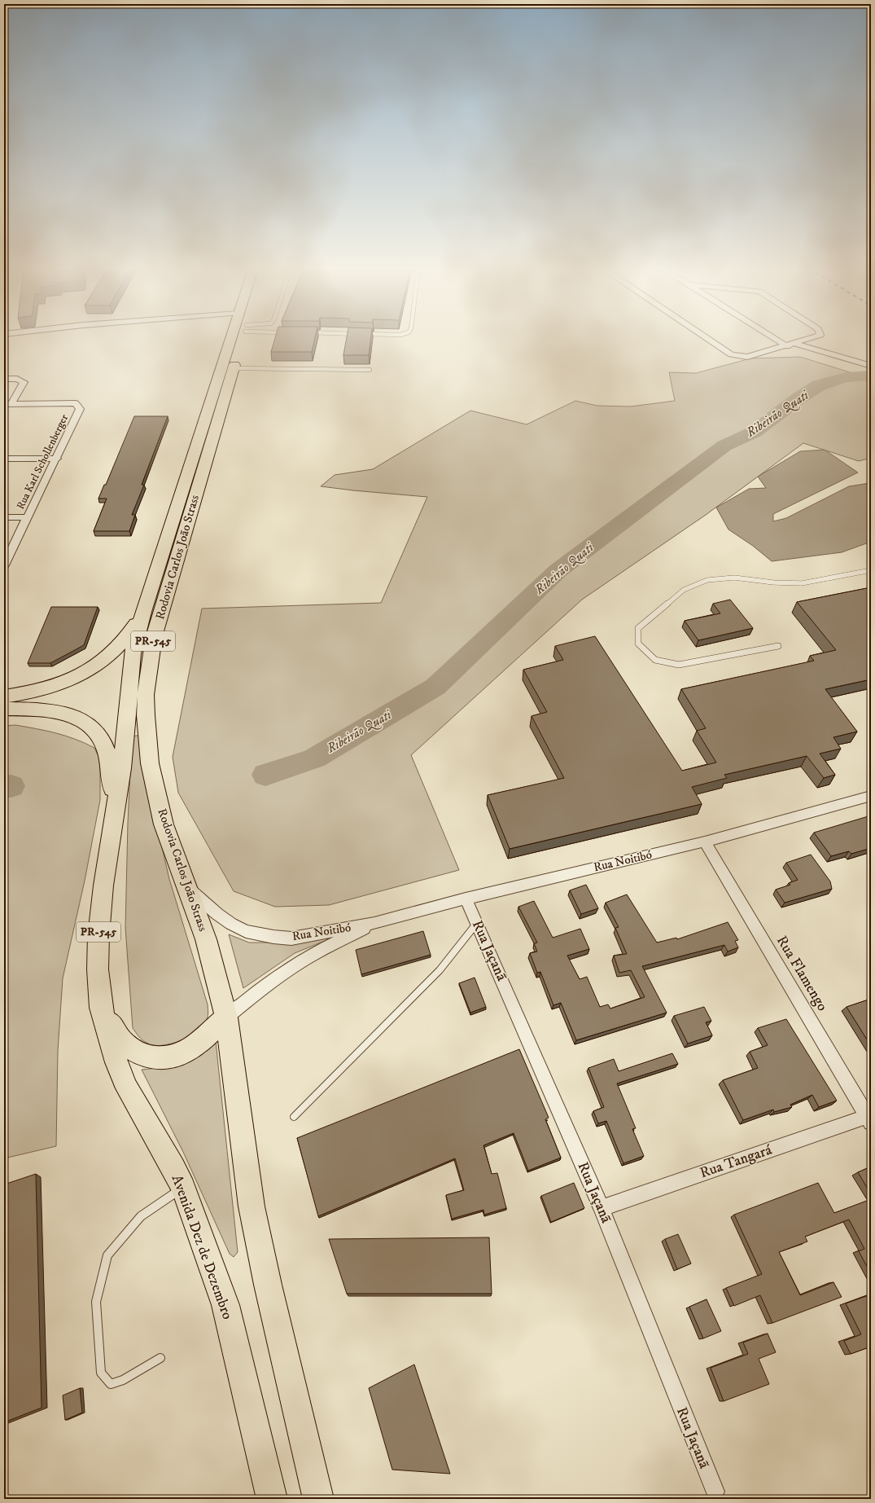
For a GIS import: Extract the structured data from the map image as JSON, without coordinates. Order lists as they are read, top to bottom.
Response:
{
  "streets": {
    "highway": ["Rodovia Carlos João Strass", "PR-545", "Avenida Dez de Dezembro"],
    "street": [
      "Rua Karl Schollenberger",
      "Rua Noitibó",
      "Rua Jaçanã",
      "Rua Flamengo",
      "Rua Tangará"
    ]
  },
  "crossings": [
    ["Rodovia Carlos João Strass", "Rua Noitibó"],
    ["Rodovia Carlos João Strass", "Avenida Dez de Dezembro"],
    ["Rua Noitibó", "Rua Jaçanã"],
    ["Rua Noitibó", "Rua Flamengo"],
    ["Rua Jaçanã", "Rua Tangará"],
    ["Rua Flamengo", "Rua Tangará"]
  ],
  "water": ["Ribeirão Quati"]
}
